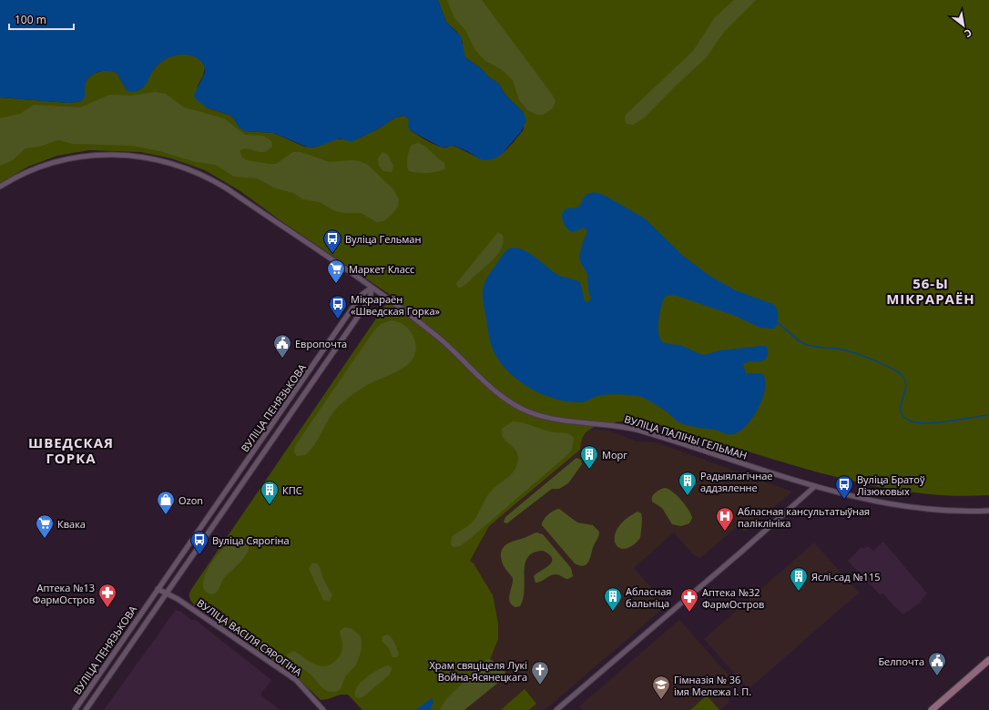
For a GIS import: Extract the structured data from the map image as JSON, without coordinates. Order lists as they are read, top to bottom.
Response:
{
  "streets": {
    "street": ["ВУЛІЦА ПЕНЯЗЬКОВА", "ВУЛІЦА ПАЛІНЫ ГЕЛЬМАН", "ВУЛІЦА ВАСІЛЯ СЯРОГІНА"]
  },
  "crossings": [
    ["ВУЛІЦА ПЕНЯЗЬКОВА", "ВУЛІЦА ПАЛІНЫ ГЕЛЬМАН"],
    ["ВУЛІЦА ПЕНЯЗЬКОВА", "ВУЛІЦА ВАСІЛЯ СЯРОГІНА"]
  ],
  "districts": ["56-Ы МІКРАРАЁН", "ШВЕДСКАЯ ГОРКА"],
  "places": {
    "bus stop": [
      "Вуліца Гельман",
      "Мікрараён «Шведская Горка»",
      "Вуліца Братоў Лізюковых",
      "Вуліца Сярогіна"
    ],
    "supermarket": ["Маркет Класс", "Квака"],
    "public building": ["Европочта", "Белпочта"],
    "building": [
      "Морг",
      "Радыялагічнае аддзяленне",
      "КПС",
      "Яслі-сад №115",
      "Абласная бальніца"
    ],
    "shop": ["Ozon"],
    "hospital": ["Абласная кансультатыўная паліклініка"],
    "pharmacy": ["Аптека №13 ФармОстров", "Аптека №32 ФармОстров"],
    "church": ["Храм свяціцеля Лукі Война-Ясянецкага"],
    "school or university": ["Гімназія № 36 імя Мележа І. П."]
  },
  "scale_bar": "100 m",
  "north": "bottom right"
}
